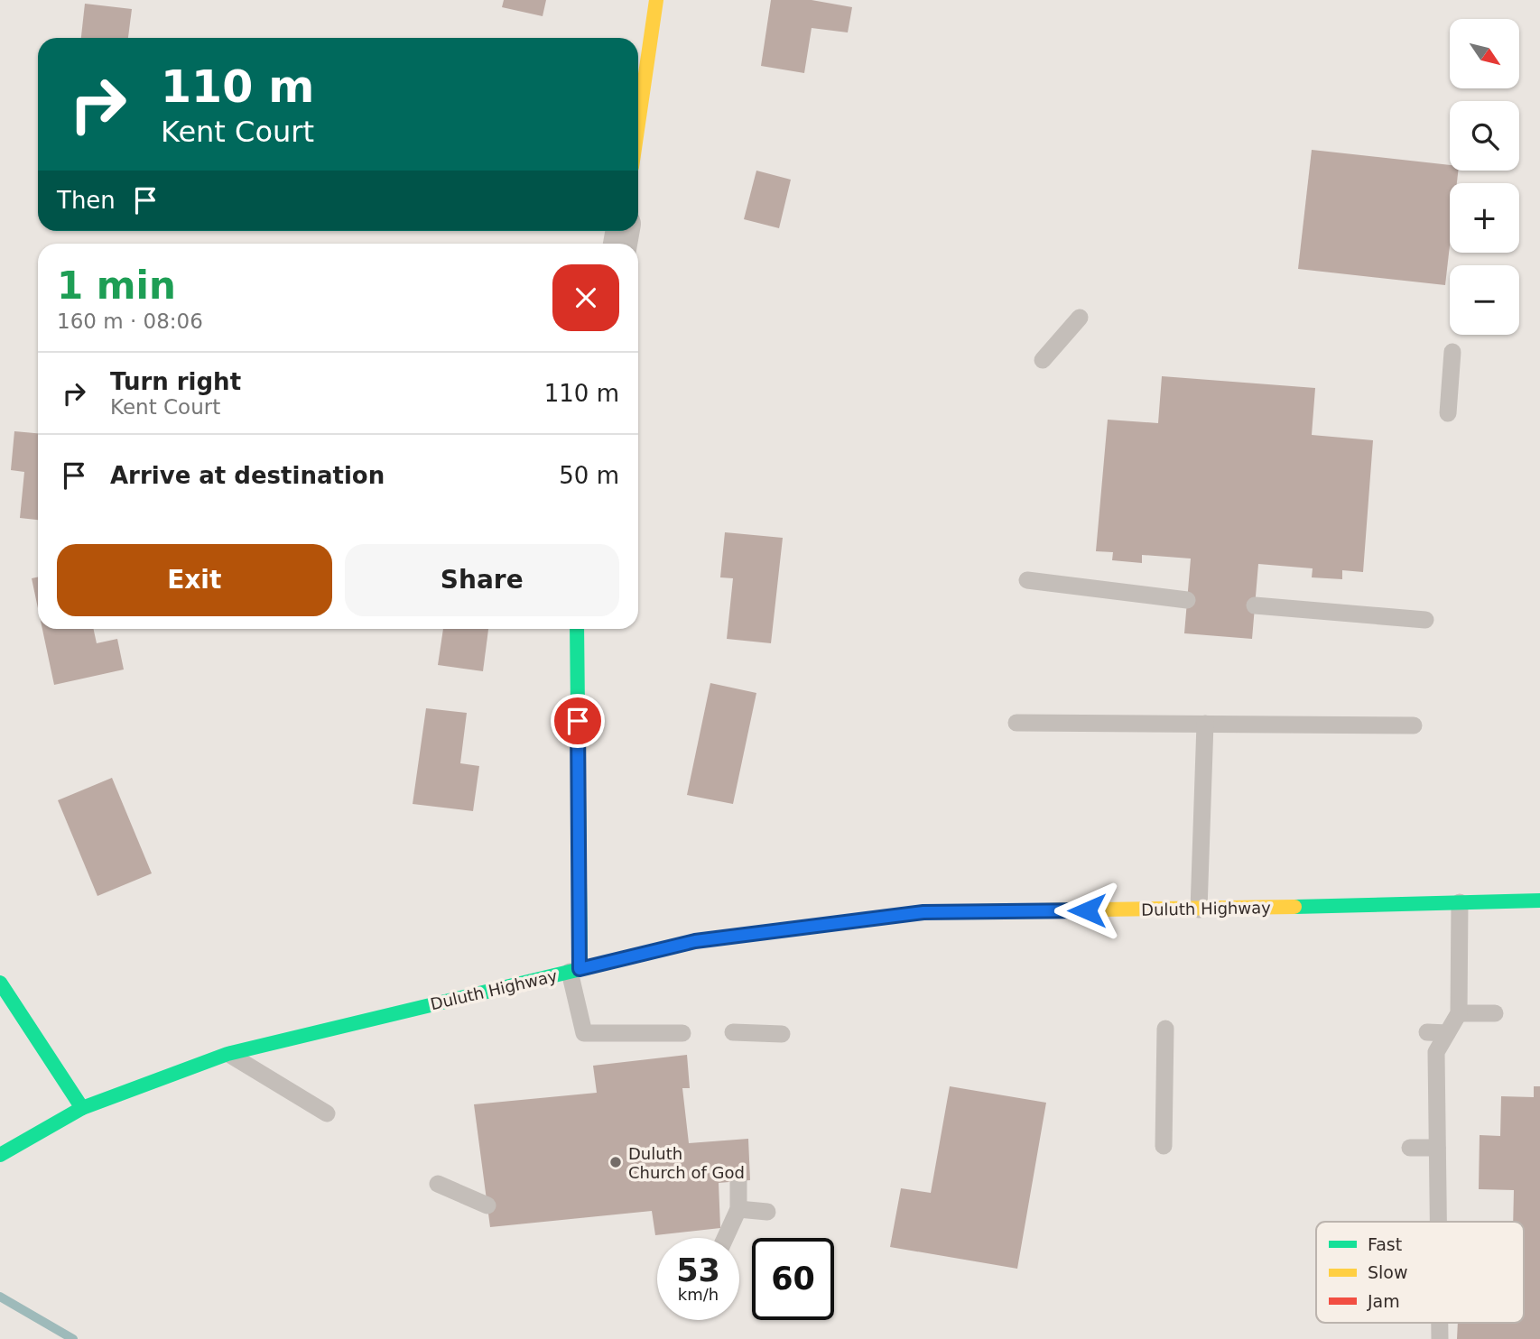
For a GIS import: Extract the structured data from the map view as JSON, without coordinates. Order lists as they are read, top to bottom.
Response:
{
  "streets": {
    "main road": ["Duluth Highway"]
  },
  "places": ["Duluth Church of God"],
  "legend": ["Fast", "Slow", "Jam"],
  "north": "bottom right",
  "page": {
    "map_buttons": ["+", "−"],
    "turn": ["110 m", "Kent Court"],
    "then": "Then",
    "heading": ["1 min", "160 m · 08:06"],
    "list": [
      {
        "name": "Turn right",
        "note": "Kent Court",
        "value": "110 m"
      },
      {
        "name": "Arrive at destination",
        "value": "50 m"
      }
    ],
    "buttons": ["Exit", "Share"],
    "speed": "53 km/h",
    "limit": "60"
  }
}
